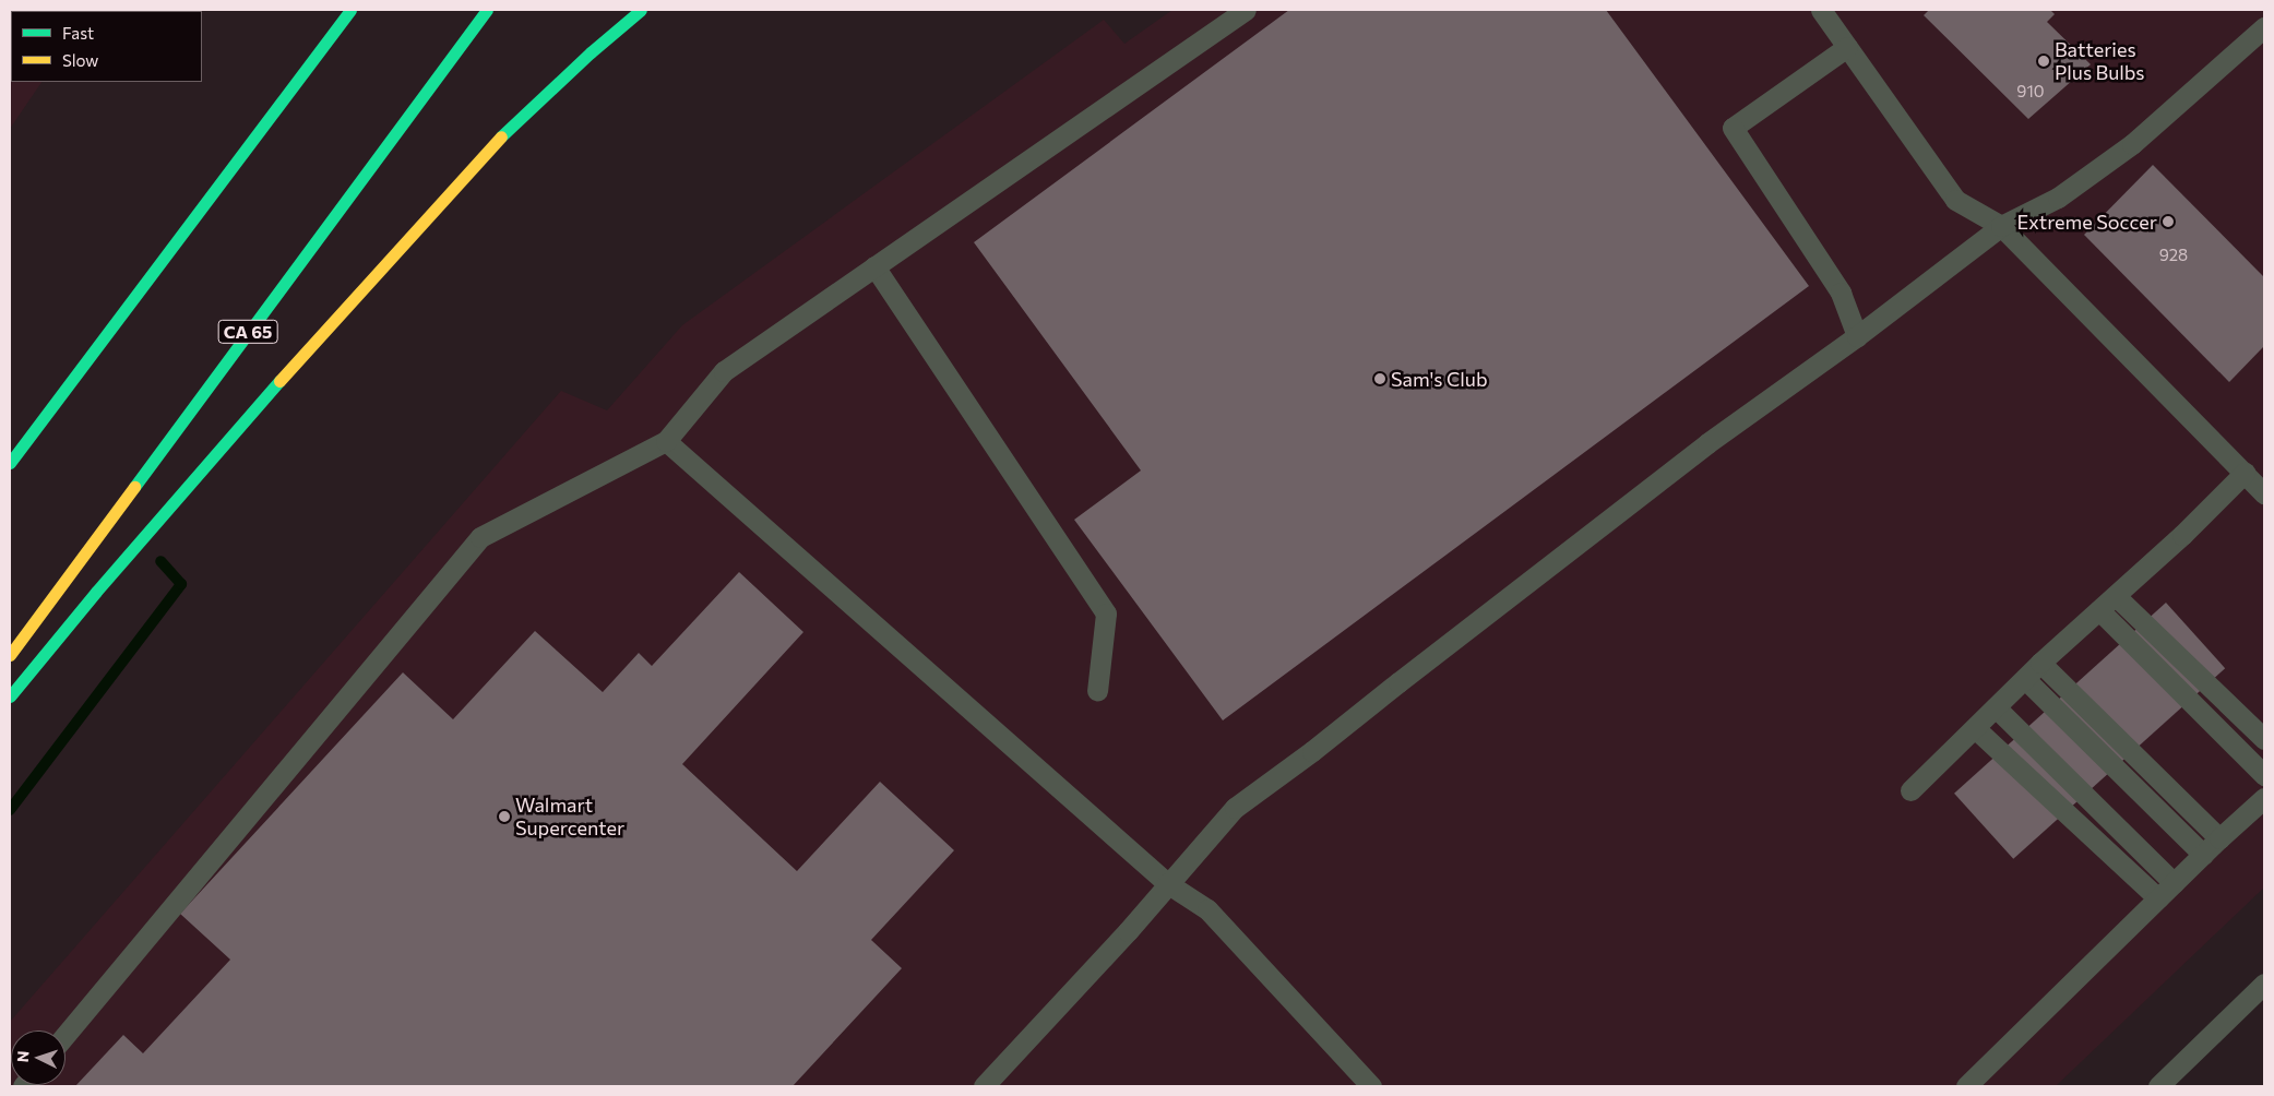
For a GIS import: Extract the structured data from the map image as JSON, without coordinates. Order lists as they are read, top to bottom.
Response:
{
  "streets": {
    "highway": ["CA 65"]
  },
  "places": [
    "Batteries Plus Bulbs",
    "Extreme Soccer",
    "Sam's Club",
    "Walmart Supercenter"
  ],
  "house_numbers": ["910", "928"],
  "legend": ["Fast", "Slow"],
  "north": "left"
}
